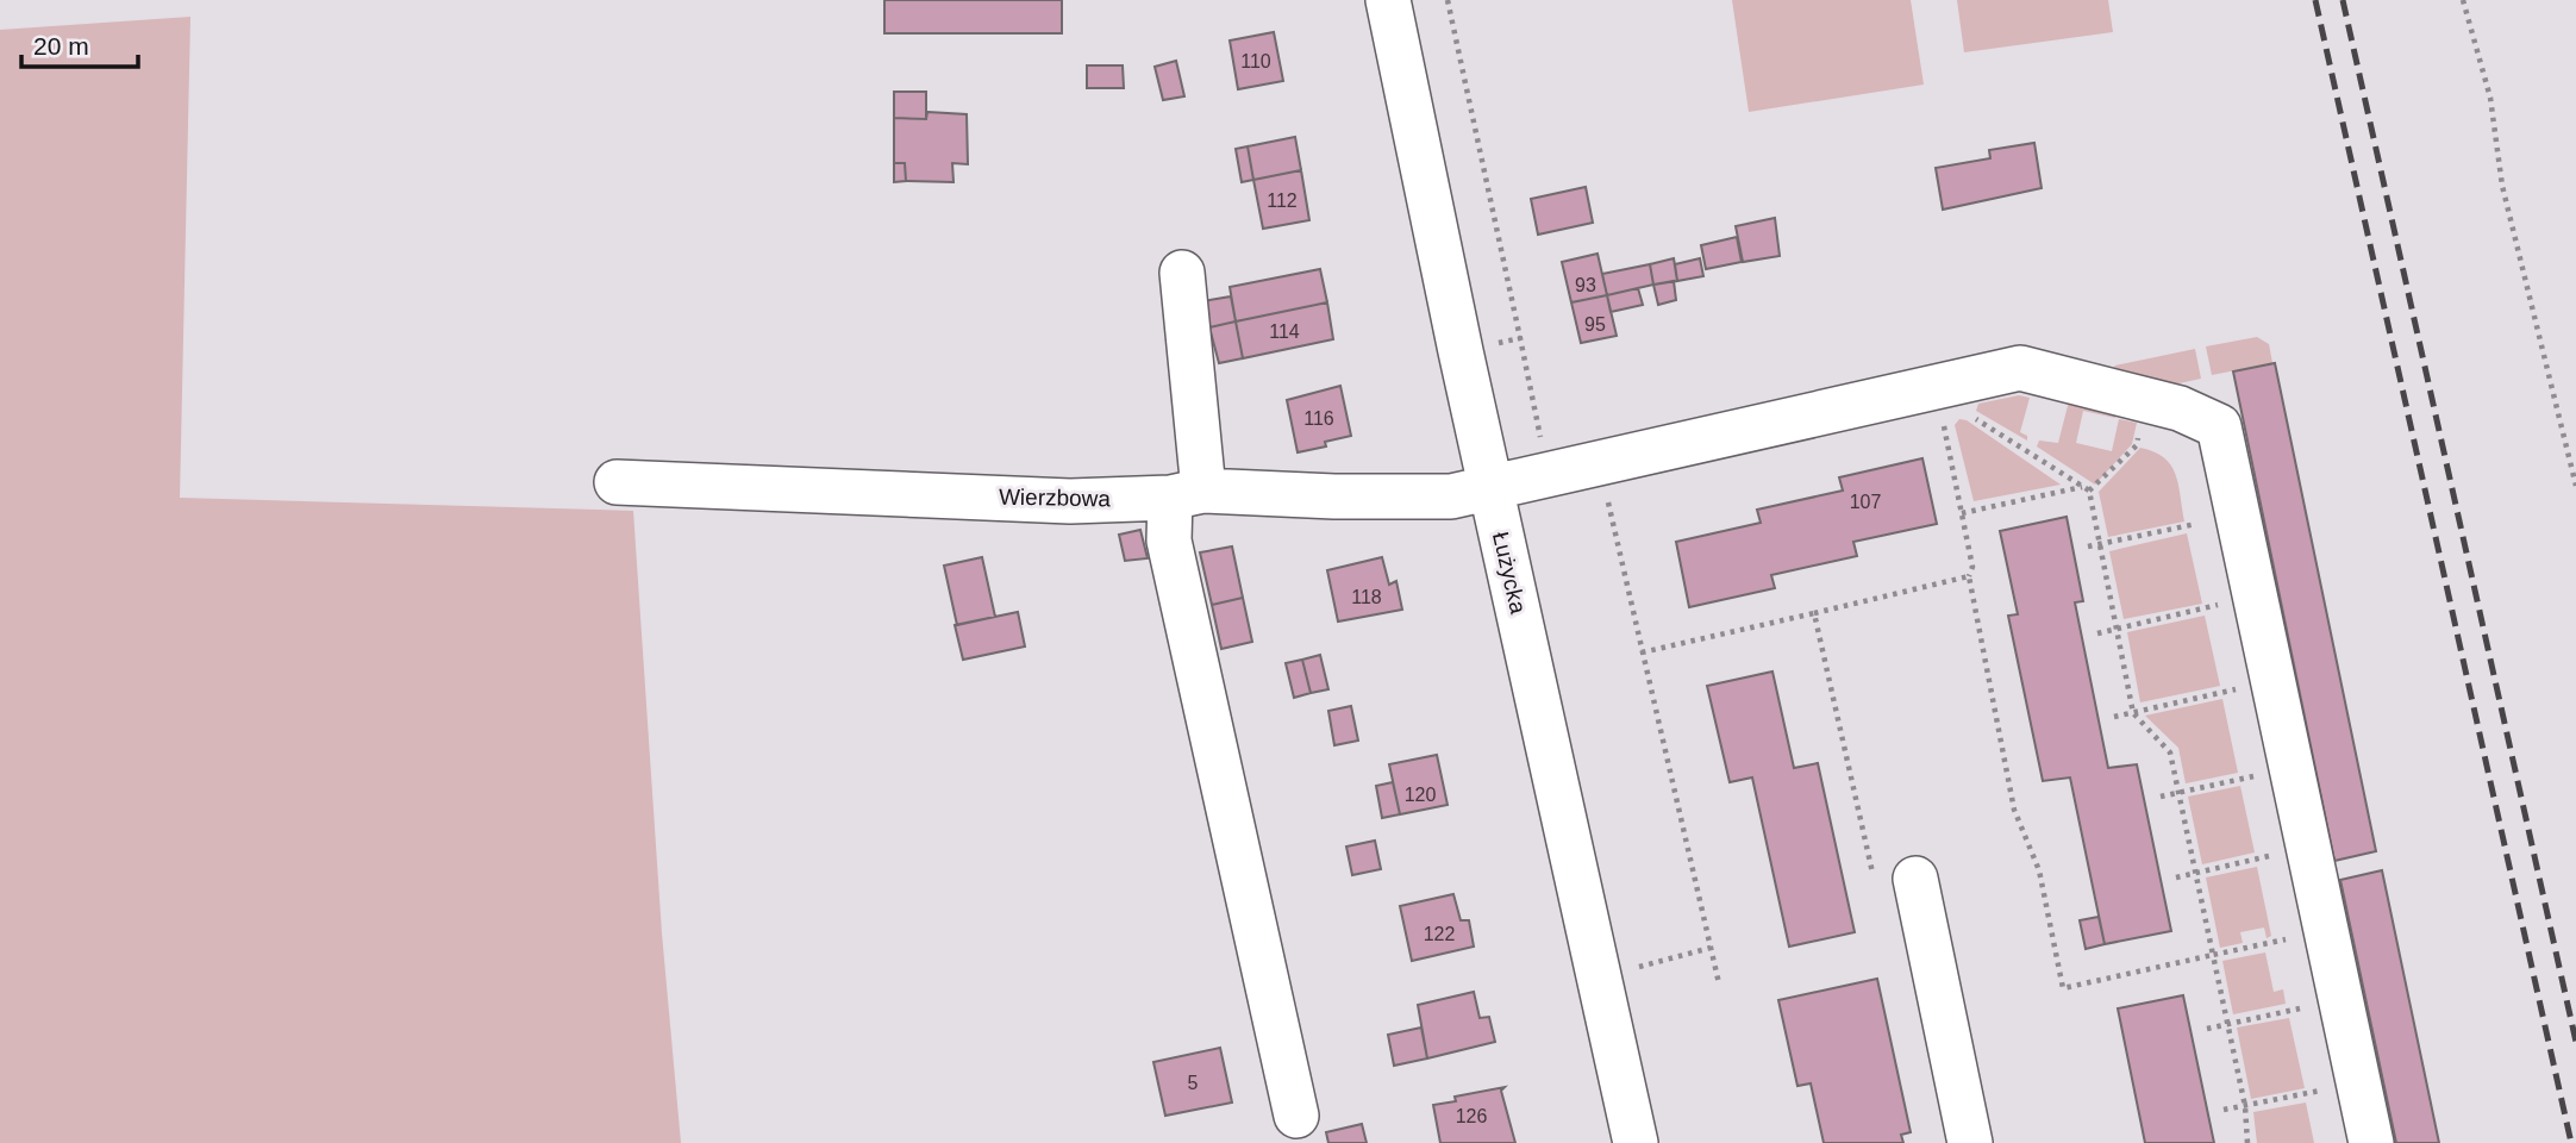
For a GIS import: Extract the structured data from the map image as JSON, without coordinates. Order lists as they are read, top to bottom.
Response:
{
  "streets": {
    "street": ["Wierzbowa", "Łużycka"]
  },
  "crossings": [
    ["Wierzbowa", "Łużycka"]
  ],
  "house_numbers": [
    "110",
    "112",
    "93",
    "95",
    "114",
    "116",
    "107",
    "118",
    "120",
    "122",
    "5",
    "126"
  ],
  "scale_bar": "20 m"
}
